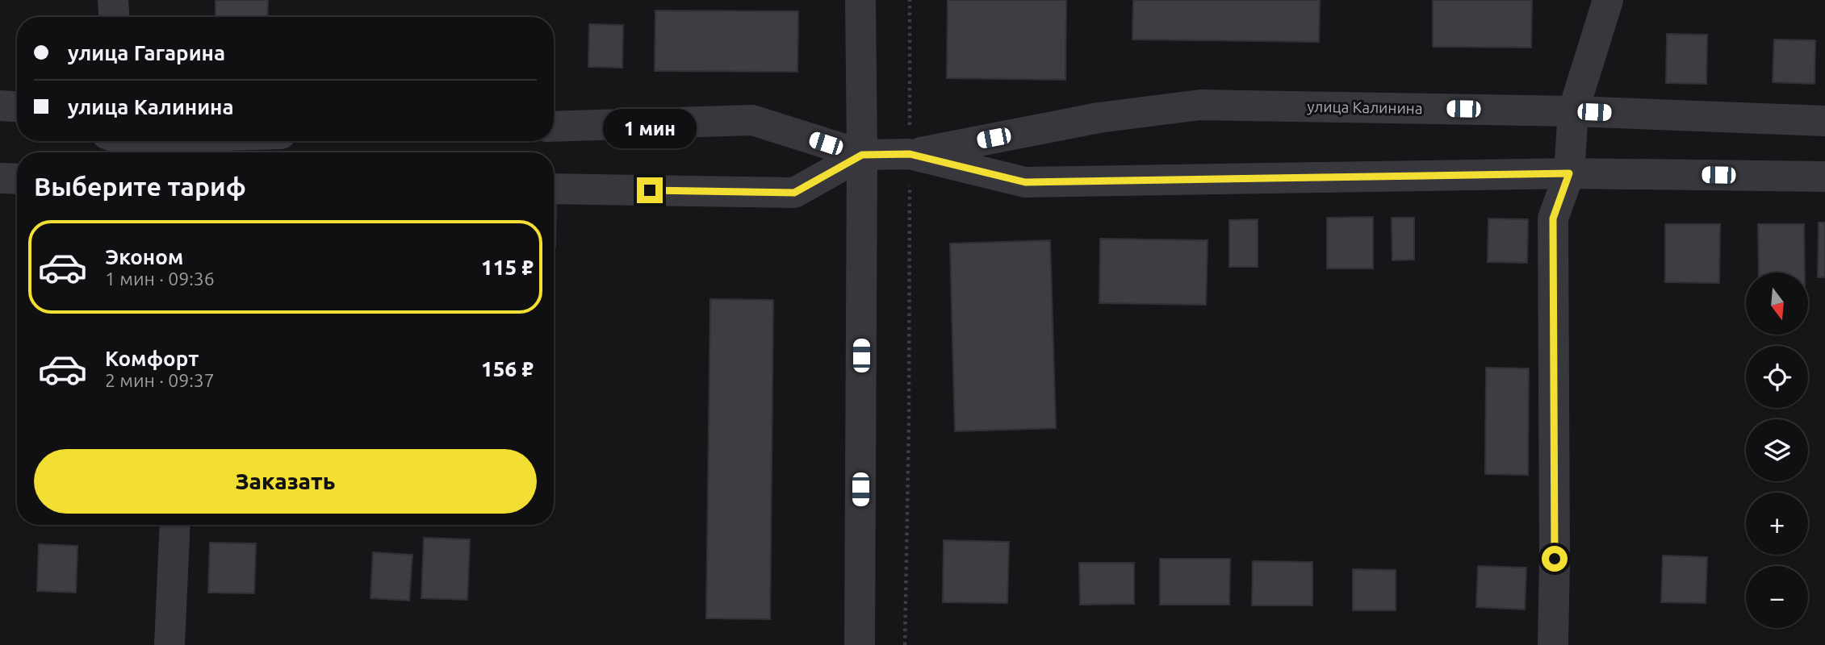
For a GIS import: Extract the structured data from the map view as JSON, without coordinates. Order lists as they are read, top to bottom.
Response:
{
  "streets": {
    "street": ["улица Калинина"]
  },
  "north": "bottom",
  "page": {
    "banner": ["улица Гагарина", "улица Калинина"],
    "bubble": "1 мин",
    "heading": "Выберите тариф",
    "list": [
      {
        "name": "Эконом",
        "note": "1 мин · 09:36",
        "value": "115 ₽"
      },
      {
        "name": "Комфорт",
        "note": "2 мин · 09:37",
        "value": "156 ₽"
      }
    ],
    "map_buttons": ["+", "−"],
    "buttons": "Заказать"
  }
}
